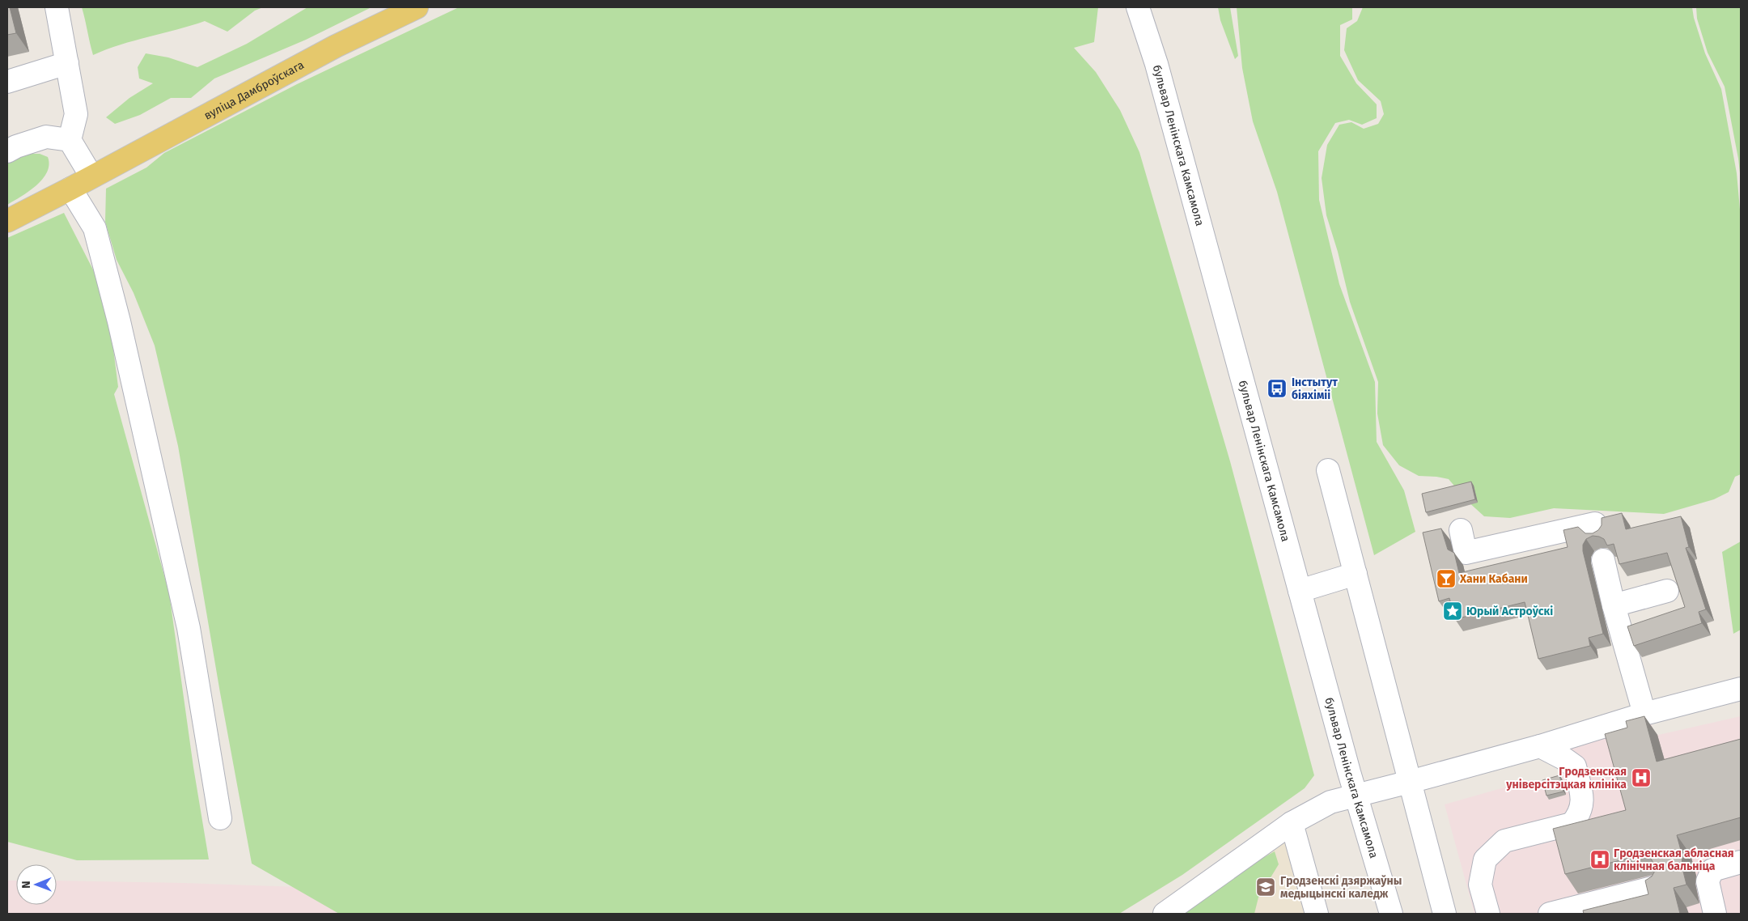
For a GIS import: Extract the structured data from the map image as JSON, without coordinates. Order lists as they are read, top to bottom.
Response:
{
  "streets": {
    "main road": ["вуліца Дамброўскага"],
    "street": ["бульвар Ленінскага Камсамола"]
  },
  "places": {
    "bus stop": ["Інстытут біяхіміі"],
    "bar": ["Хани Кабани"],
    "place": ["Юрый Астроўскі"],
    "hospital": ["Гродзенская універсітэцкая клініка", "Гродзенская абласная клінічная бальніца"],
    "school or university": ["Гродзенскі дзяржаўны медыцынскі каледж"]
  },
  "north": "left"
}
